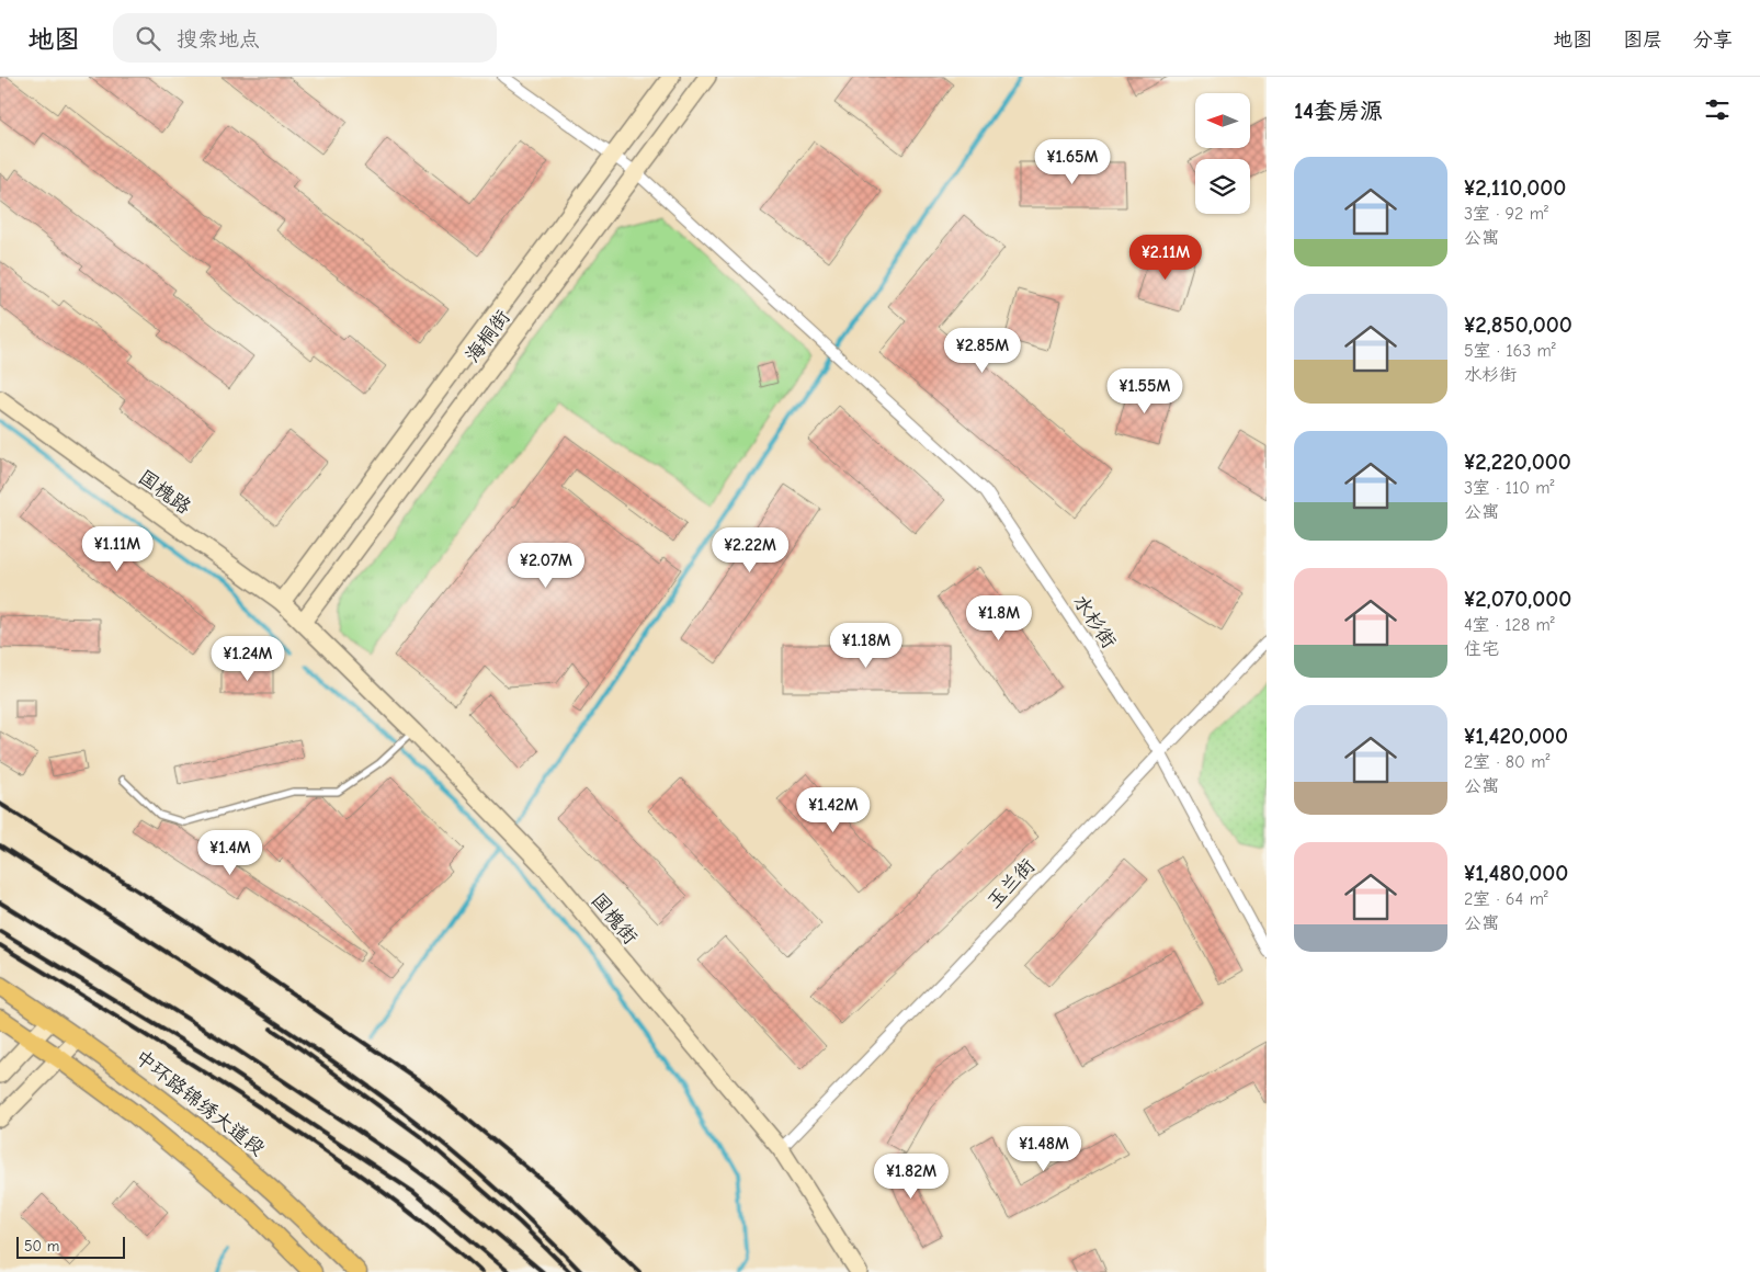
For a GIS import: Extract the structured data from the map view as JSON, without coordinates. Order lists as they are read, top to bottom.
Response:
{
  "streets": {
    "main road": ["中环路锦绣大道段"],
    "street": [
      "海桐街",
      "国槐路",
      "水杉街",
      "玉兰街",
      "国槐街"
    ]
  },
  "crossings": [
    ["海桐街", "国槐路"],
    ["海桐街", "水杉街"],
    ["海桐街", "国槐街"],
    ["国槐路", "国槐街"],
    ["水杉街", "玉兰街"],
    ["玉兰街", "国槐街"]
  ],
  "scale_bar": "50 m",
  "north": "left",
  "page": {
    "header": "地图",
    "search": "搜索地点",
    "nav": ["地图", "图层", "分享"],
    "heading": "14套房源",
    "price": [
      "¥1.65M",
      "¥2.11M",
      "¥2.85M",
      "¥1.55M",
      "¥1.11M",
      "¥2.22M",
      "¥2.07M",
      "¥1.8M",
      "¥1.18M",
      "¥1.24M",
      "¥1.42M",
      "¥1.4M",
      "¥1.48M",
      "¥1.82M"
    ],
    "list": [
      {
        "name": "¥2,110,000",
        "note": "3室 · 92 m² · 公寓"
      },
      {
        "name": "¥2,850,000",
        "note": "5室 · 163 m² · 水杉街"
      },
      {
        "name": "¥2,220,000",
        "note": "3室 · 110 m² · 公寓"
      },
      {
        "name": "¥2,070,000",
        "note": "4室 · 128 m² · 住宅"
      },
      {
        "name": "¥1,420,000",
        "note": "2室 · 80 m² · 公寓"
      },
      {
        "name": "¥1,480,000",
        "note": "2室 · 64 m² · 公寓"
      }
    ],
    "scale": "50 m"
  }
}
